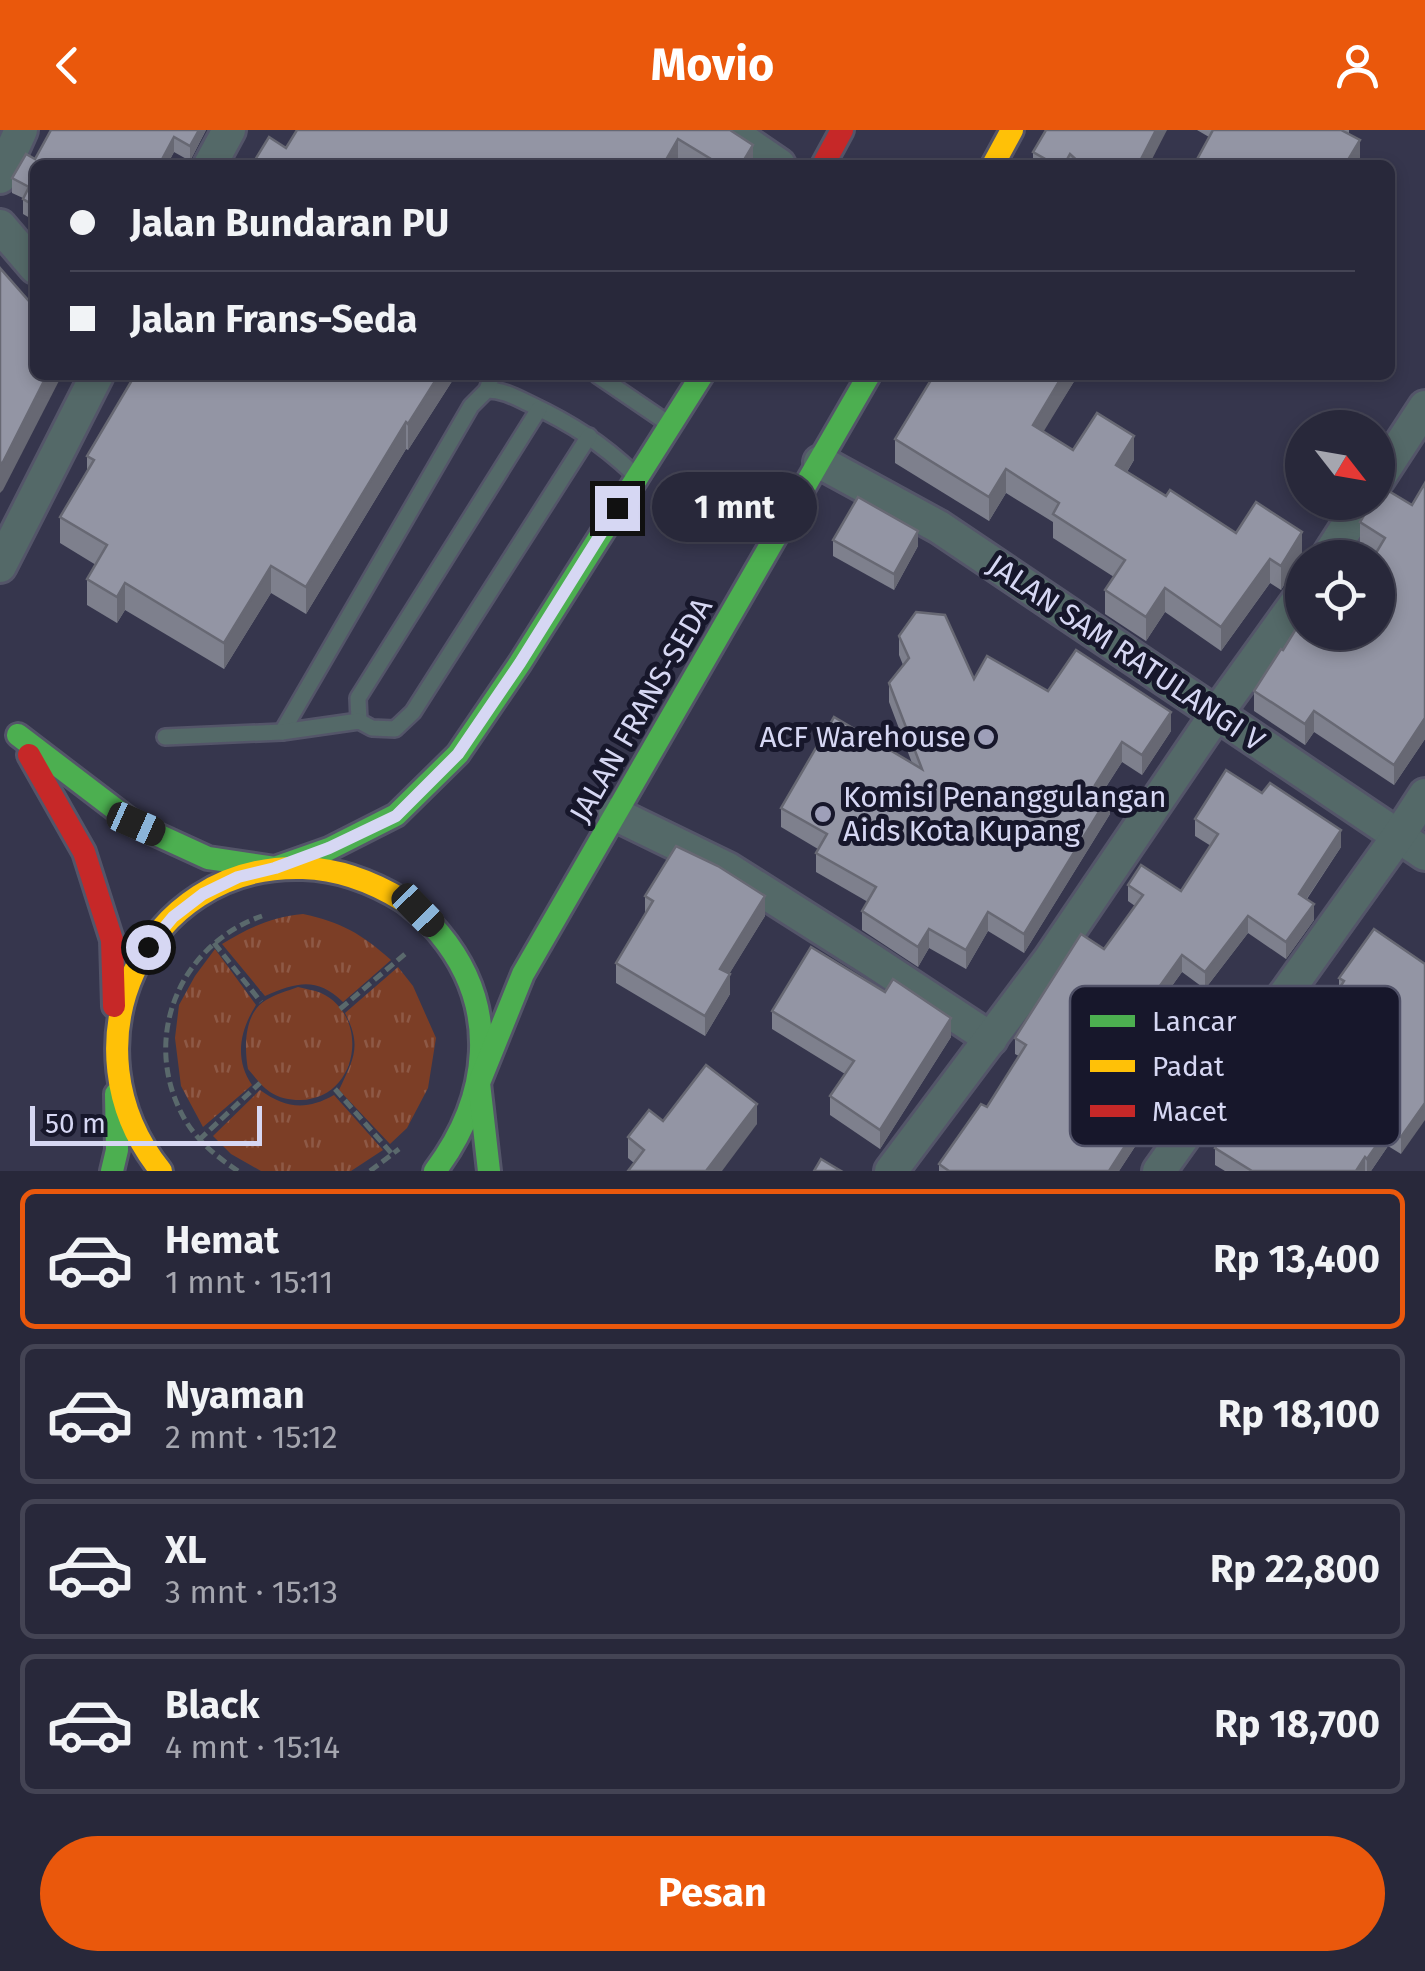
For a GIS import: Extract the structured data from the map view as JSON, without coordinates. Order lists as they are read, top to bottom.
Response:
{
  "streets": {
    "main road": ["JALAN FRANS-SEDA"],
    "street": ["JALAN SAM RATULANGI V"]
  },
  "crossings": [
    ["JALAN SAM RATULANGI V", "JALAN FRANS-SEDA"]
  ],
  "places": ["ACF Warehouse", "Komisi Penanggulangan Aids Kota Kupang"],
  "legend": ["Lancar", "Padat", "Macet"],
  "scale_bar": "50 m",
  "north": "bottom right",
  "page": {
    "header": "Movio",
    "banner": ["Jalan Bundaran PU", "Jalan Frans-Seda"],
    "bubble": "1 mnt",
    "scale": "50 m",
    "list": [
      {
        "name": "Hemat",
        "note": "1 mnt · 15:11",
        "value": "Rp 13,400"
      },
      {
        "name": "Nyaman",
        "note": "2 mnt · 15:12",
        "value": "Rp 18,100"
      },
      {
        "name": "XL",
        "note": "3 mnt · 15:13",
        "value": "Rp 22,800"
      },
      {
        "name": "Black",
        "note": "4 mnt · 15:14",
        "value": "Rp 18,700"
      }
    ],
    "buttons": "Pesan"
  }
}
